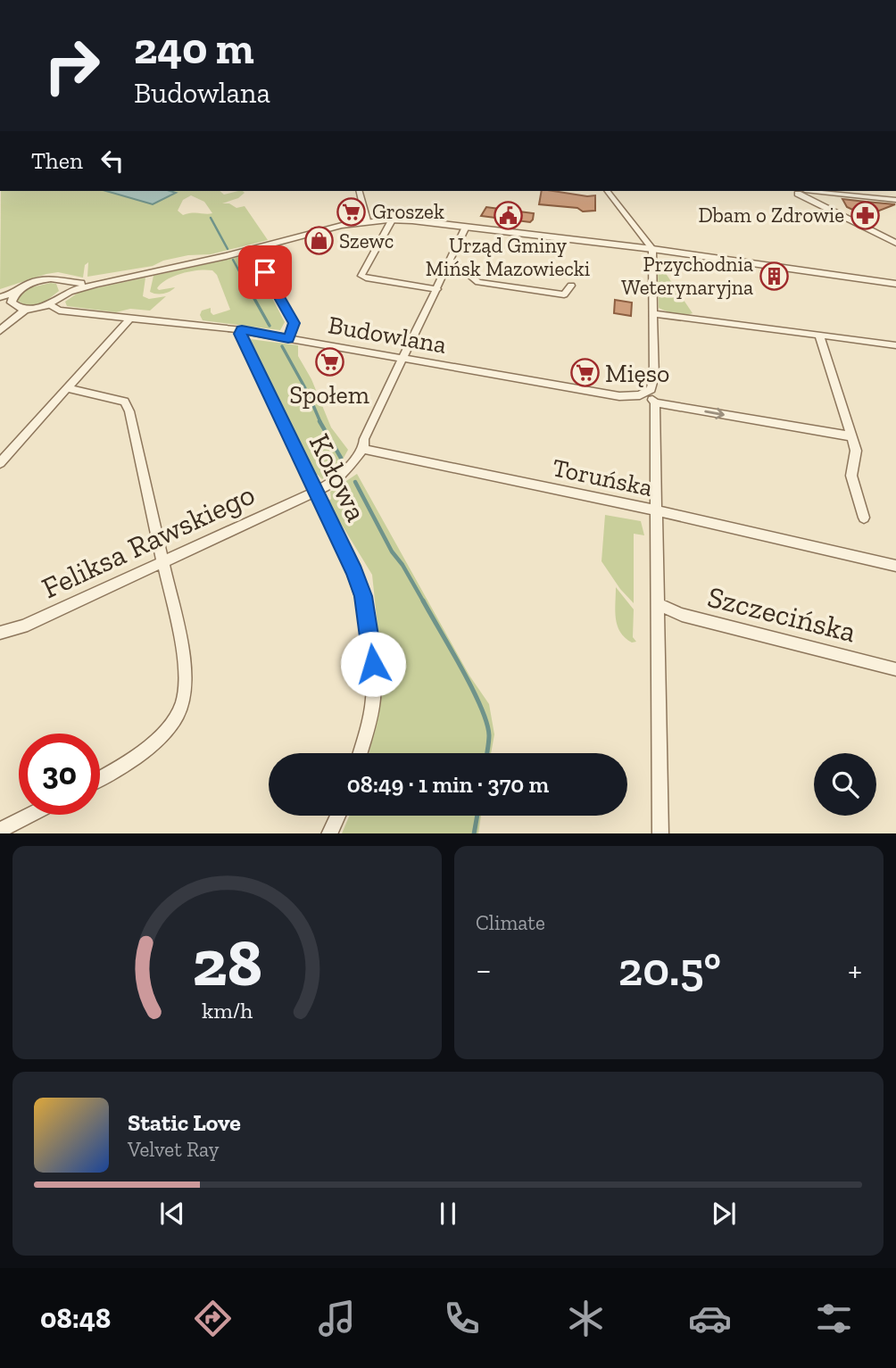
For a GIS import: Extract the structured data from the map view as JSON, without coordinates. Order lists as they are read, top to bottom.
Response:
{
  "streets": {
    "street": [
      "Budowlana",
      "Kołowa",
      "Toruńska",
      "Feliksa Rawskiego",
      "Szczecińska"
    ]
  },
  "crossings": [
    ["Budowlana", "Kołowa"],
    ["Kołowa", "Feliksa Rawskiego"]
  ],
  "places": {
    "supermarket": ["Groszek", "Społem", "Mięso"],
    "public building": ["Urząd Gminy Mińsk Mazowiecki"],
    "pharmacy": ["Dbam o Zdrowie"],
    "shop": ["Szewc"],
    "building": ["Przychodnia Weterynaryjna"]
  },
  "page": {
    "turn": ["240 m", "Budowlana"],
    "then": "Then",
    "limit": "30",
    "trip": "08:49 · 1 min · 370 m",
    "tile": "Climate",
    "heat": ["−", "20.5°", "+"],
    "song": ["Static Love", "Velvet Ray"],
    "tabs": "08:48",
    "gauge": ["28", "km/h"]
  }
}
